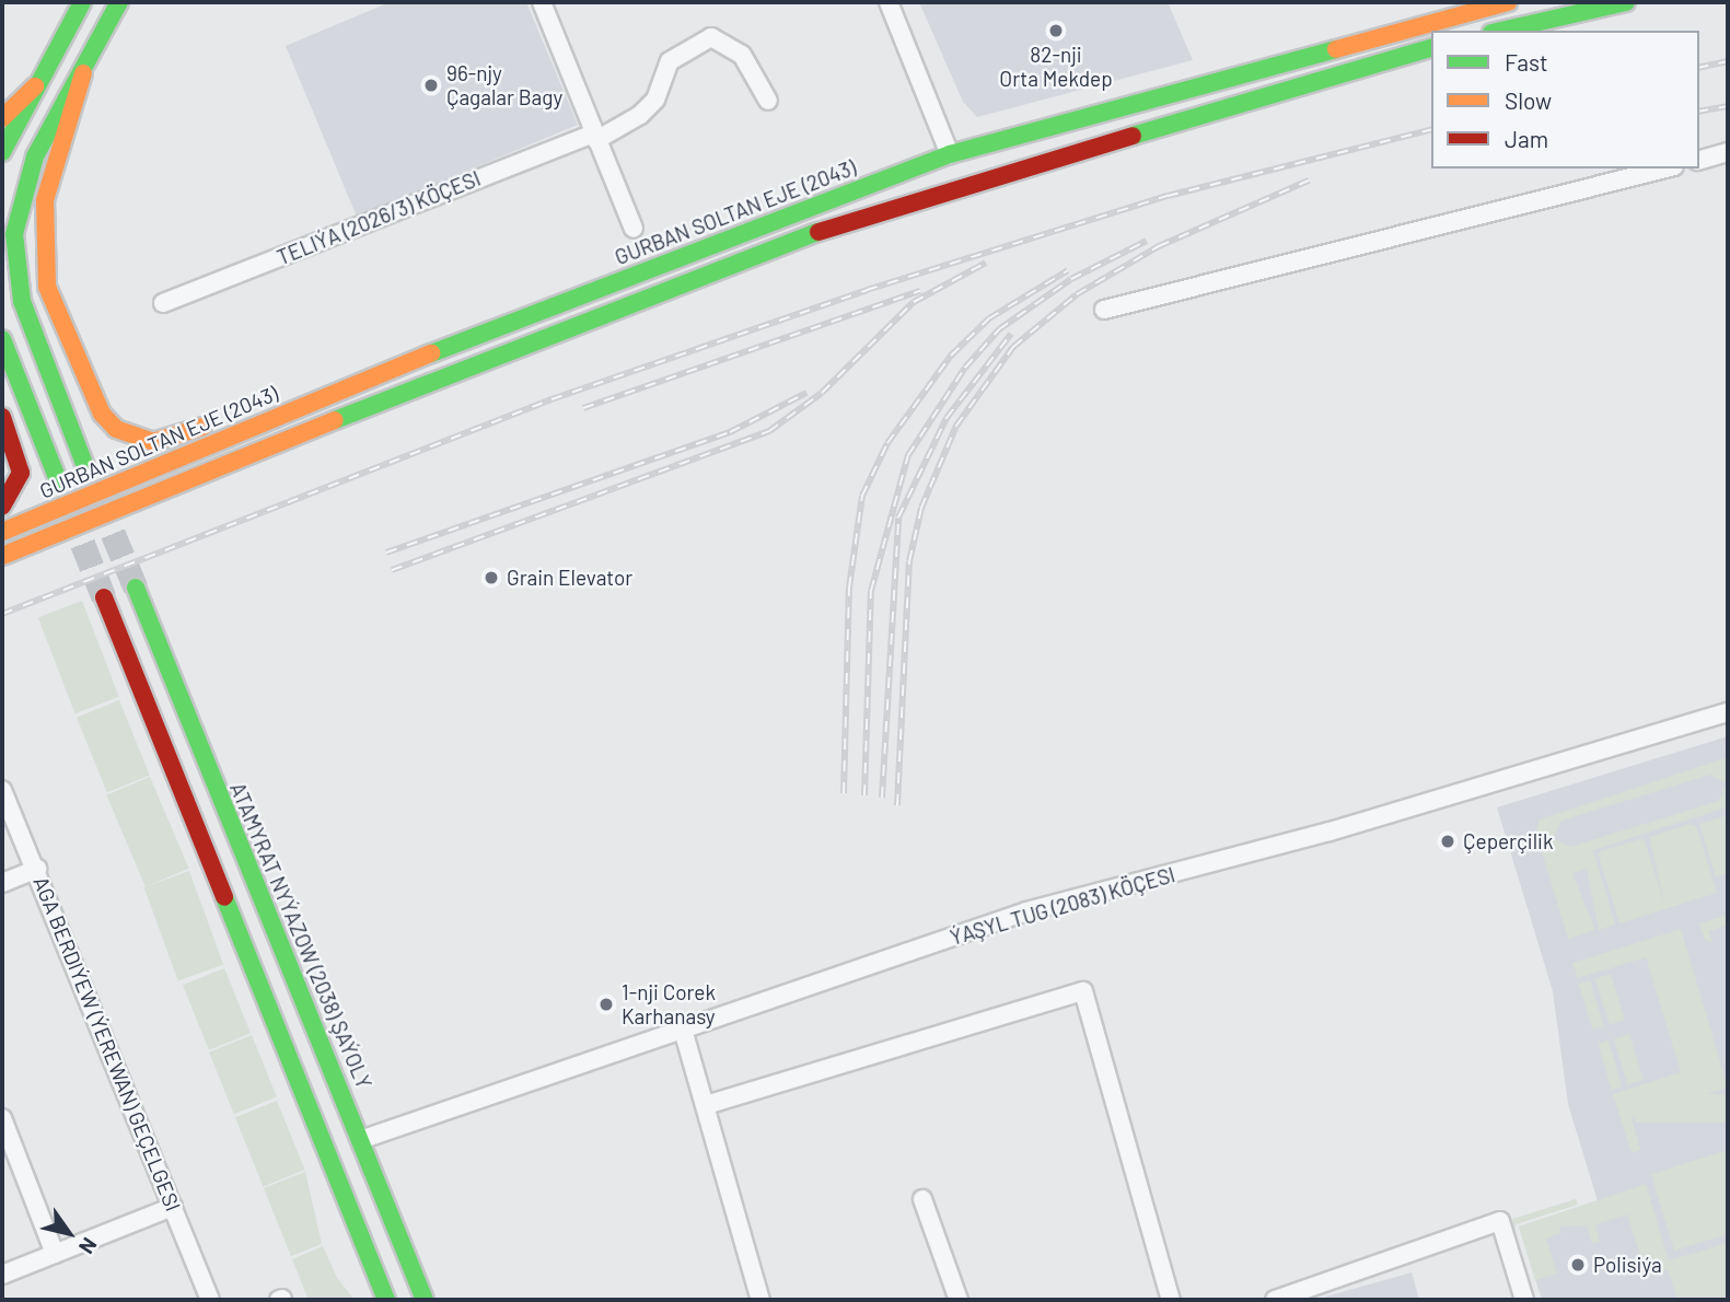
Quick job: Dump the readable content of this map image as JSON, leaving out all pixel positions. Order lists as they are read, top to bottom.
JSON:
{
  "streets": {
    "main road": ["GURBAN SOLTAN EJE (2043)", "ATAMYRAT NYÝAZOW (2038) ŞAÝOLY"],
    "street": ["TELIÝA (2026/3) KÖÇESI", "ÝAŞYL TUG (2083) KÖÇESI", "AGA BERDIÝEW (ÝEREWAN) GEÇELGESI"]
  },
  "crossings": [
    ["ÝAŞYL TUG (2083) KÖÇESI", "ATAMYRAT NYÝAZOW (2038) ŞAÝOLY"]
  ],
  "places": [
    "82-nji Orta Mekdep",
    "96-njy Çagalar Bagy",
    "Grain Elevator",
    "Çeperçilik",
    "1-nji Corek Karhanasy",
    "Polisiýa"
  ],
  "legend": ["Fast", "Slow", "Jam"],
  "north": "bottom right"
}
